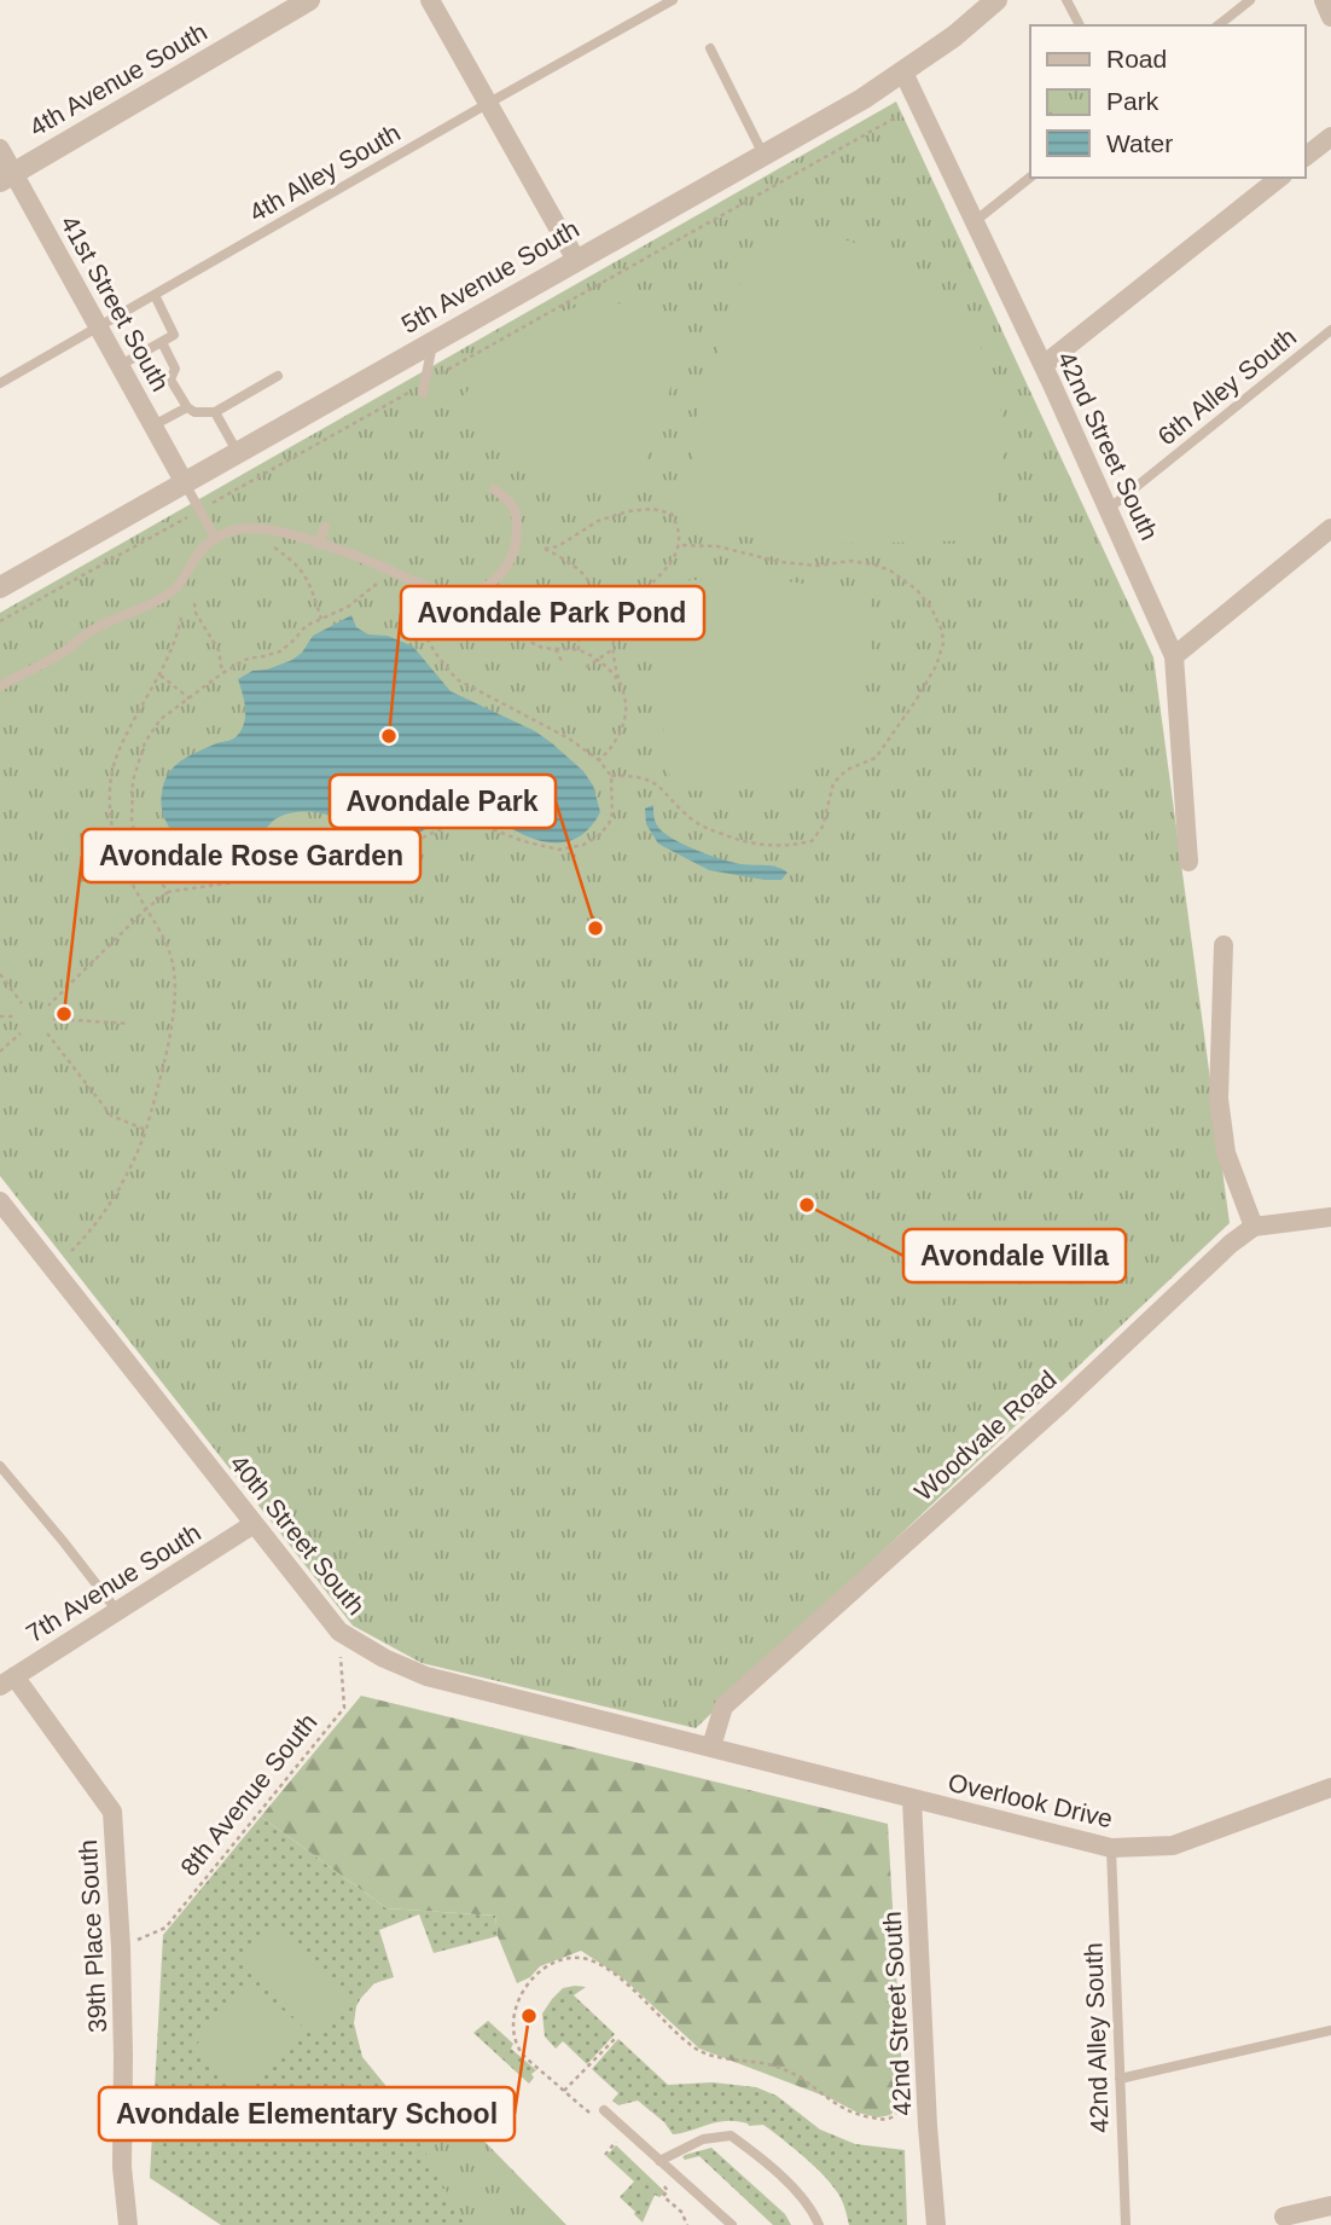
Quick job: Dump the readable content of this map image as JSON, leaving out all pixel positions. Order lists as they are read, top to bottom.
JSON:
{
  "streets": {
    "street": [
      "4th Avenue South",
      "5th Avenue South",
      "41st Street South",
      "42nd Street South",
      "Woodvale Road",
      "40th Street South",
      "7th Avenue South",
      "Overlook Drive",
      "39th Place South"
    ],
    "lane": ["4th Alley South", "6th Alley South", "42nd Alley South"],
    "path": ["8th Avenue South"]
  },
  "crossings": [
    ["4th Avenue South", "41st Street South"],
    ["4th Alley South", "41st Street South"],
    ["5th Avenue South", "41st Street South"],
    ["5th Avenue South", "42nd Street South"],
    ["6th Alley South", "42nd Street South"],
    ["42nd Street South", "40th Street South"],
    ["42nd Street South", "Overlook Drive"],
    ["Woodvale Road", "40th Street South"],
    ["40th Street South", "7th Avenue South"],
    ["40th Street South", "8th Avenue South"],
    ["40th Street South", "Overlook Drive"],
    ["7th Avenue South", "39th Place South"],
    ["8th Avenue South", "39th Place South"],
    ["Overlook Drive", "42nd Alley South"]
  ],
  "places": [
    "Avondale Park Pond",
    "Avondale Park",
    "Avondale Rose Garden",
    "Avondale Villa",
    "Avondale Elementary School"
  ],
  "legend": ["Road", "Park", "Water"]
}
